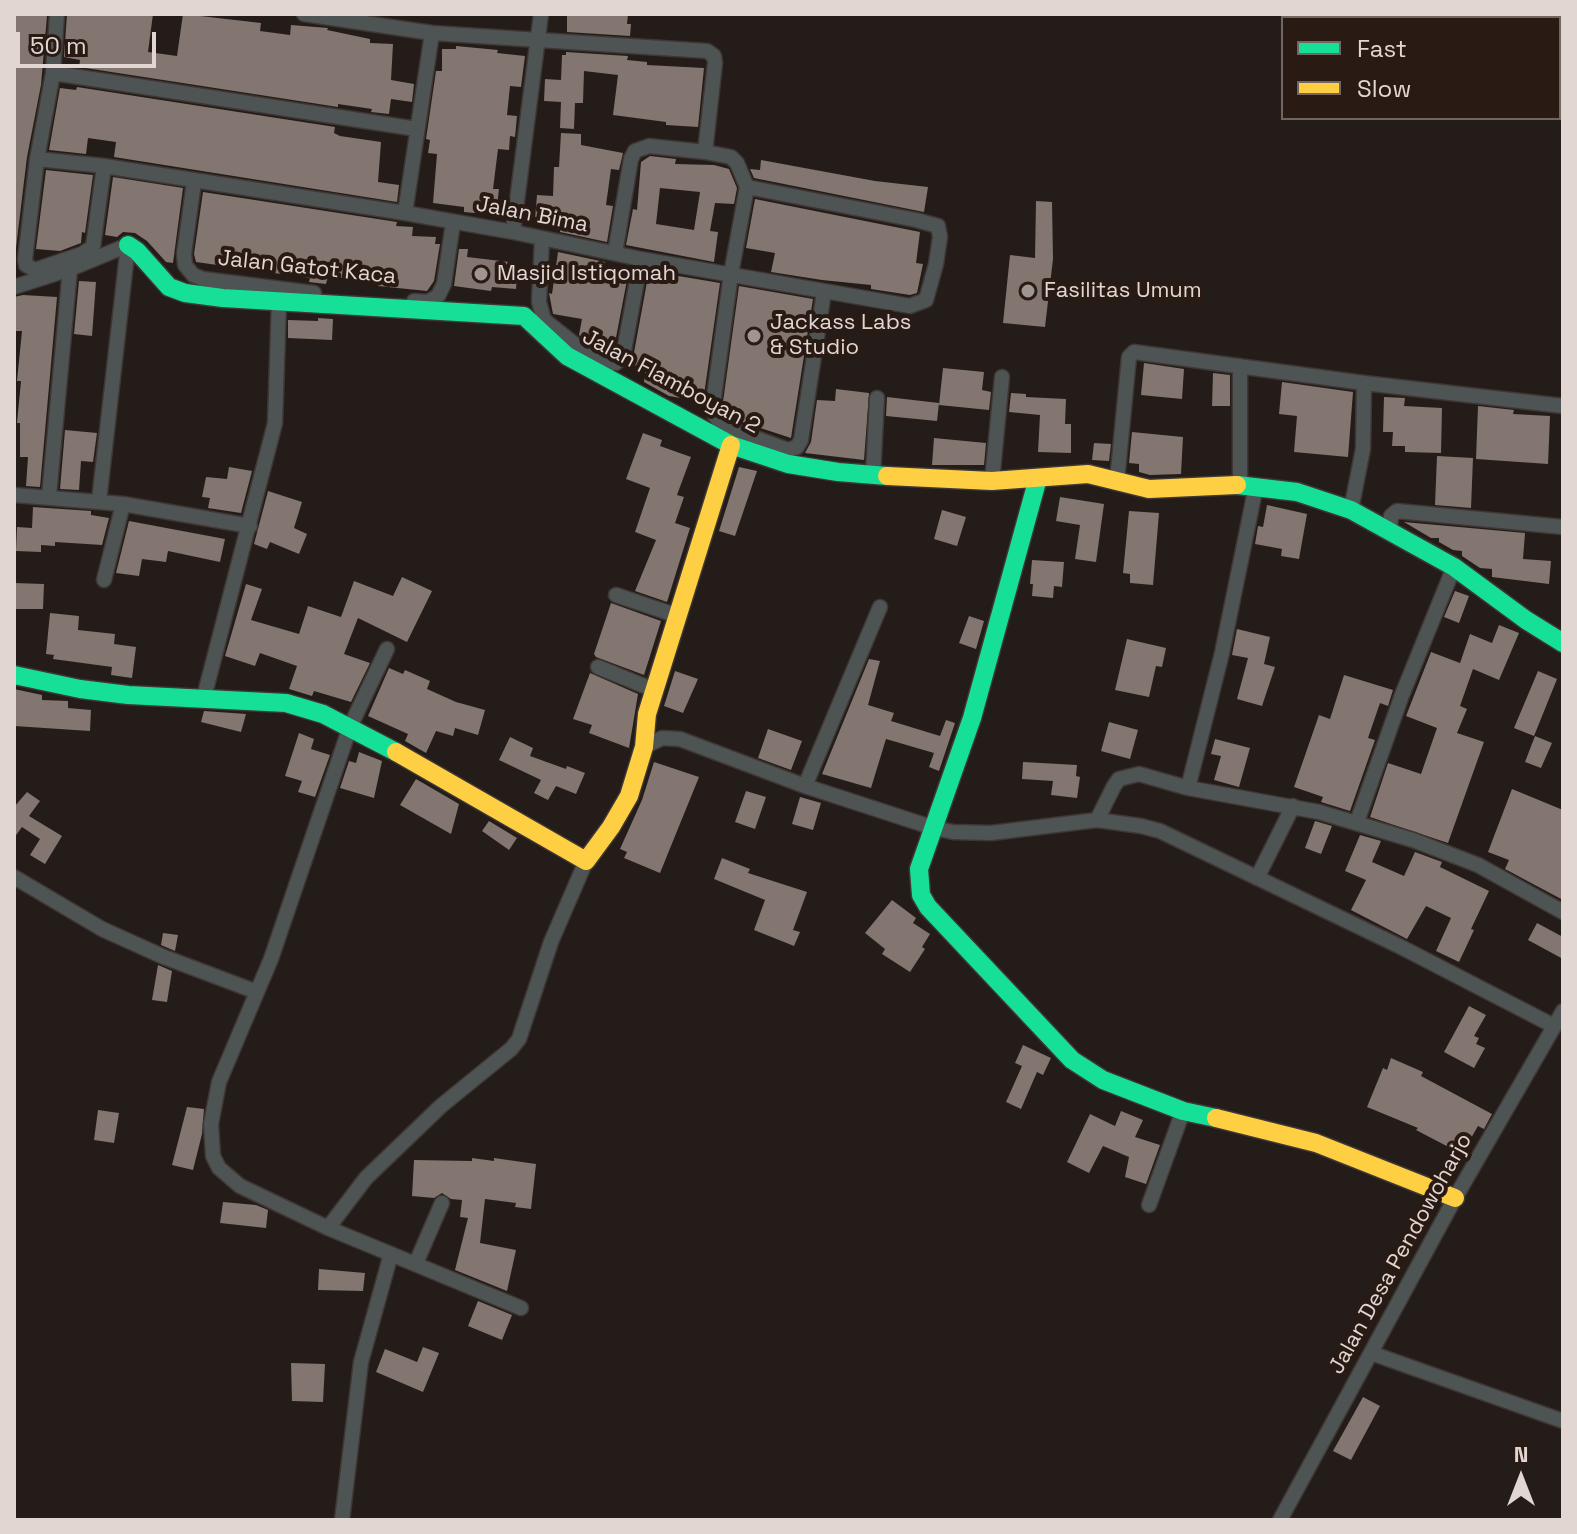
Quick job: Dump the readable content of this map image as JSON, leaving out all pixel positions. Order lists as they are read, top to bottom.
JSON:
{
  "streets": {
    "street": [
      "Jalan Bima",
      "Jalan Gatot Kaca",
      "Jalan Flamboyan 2",
      "Jalan Desa Pendowoharjo"
    ]
  },
  "crossings": [
    ["Jalan Bima", "Jalan Gatot Kaca"]
  ],
  "places": ["Masjid Istiqomah", "Fasilitas Umum", "Jackass Labs & Studio"],
  "legend": ["Fast", "Slow"],
  "scale_bar": "50 m",
  "north": "top"
}
